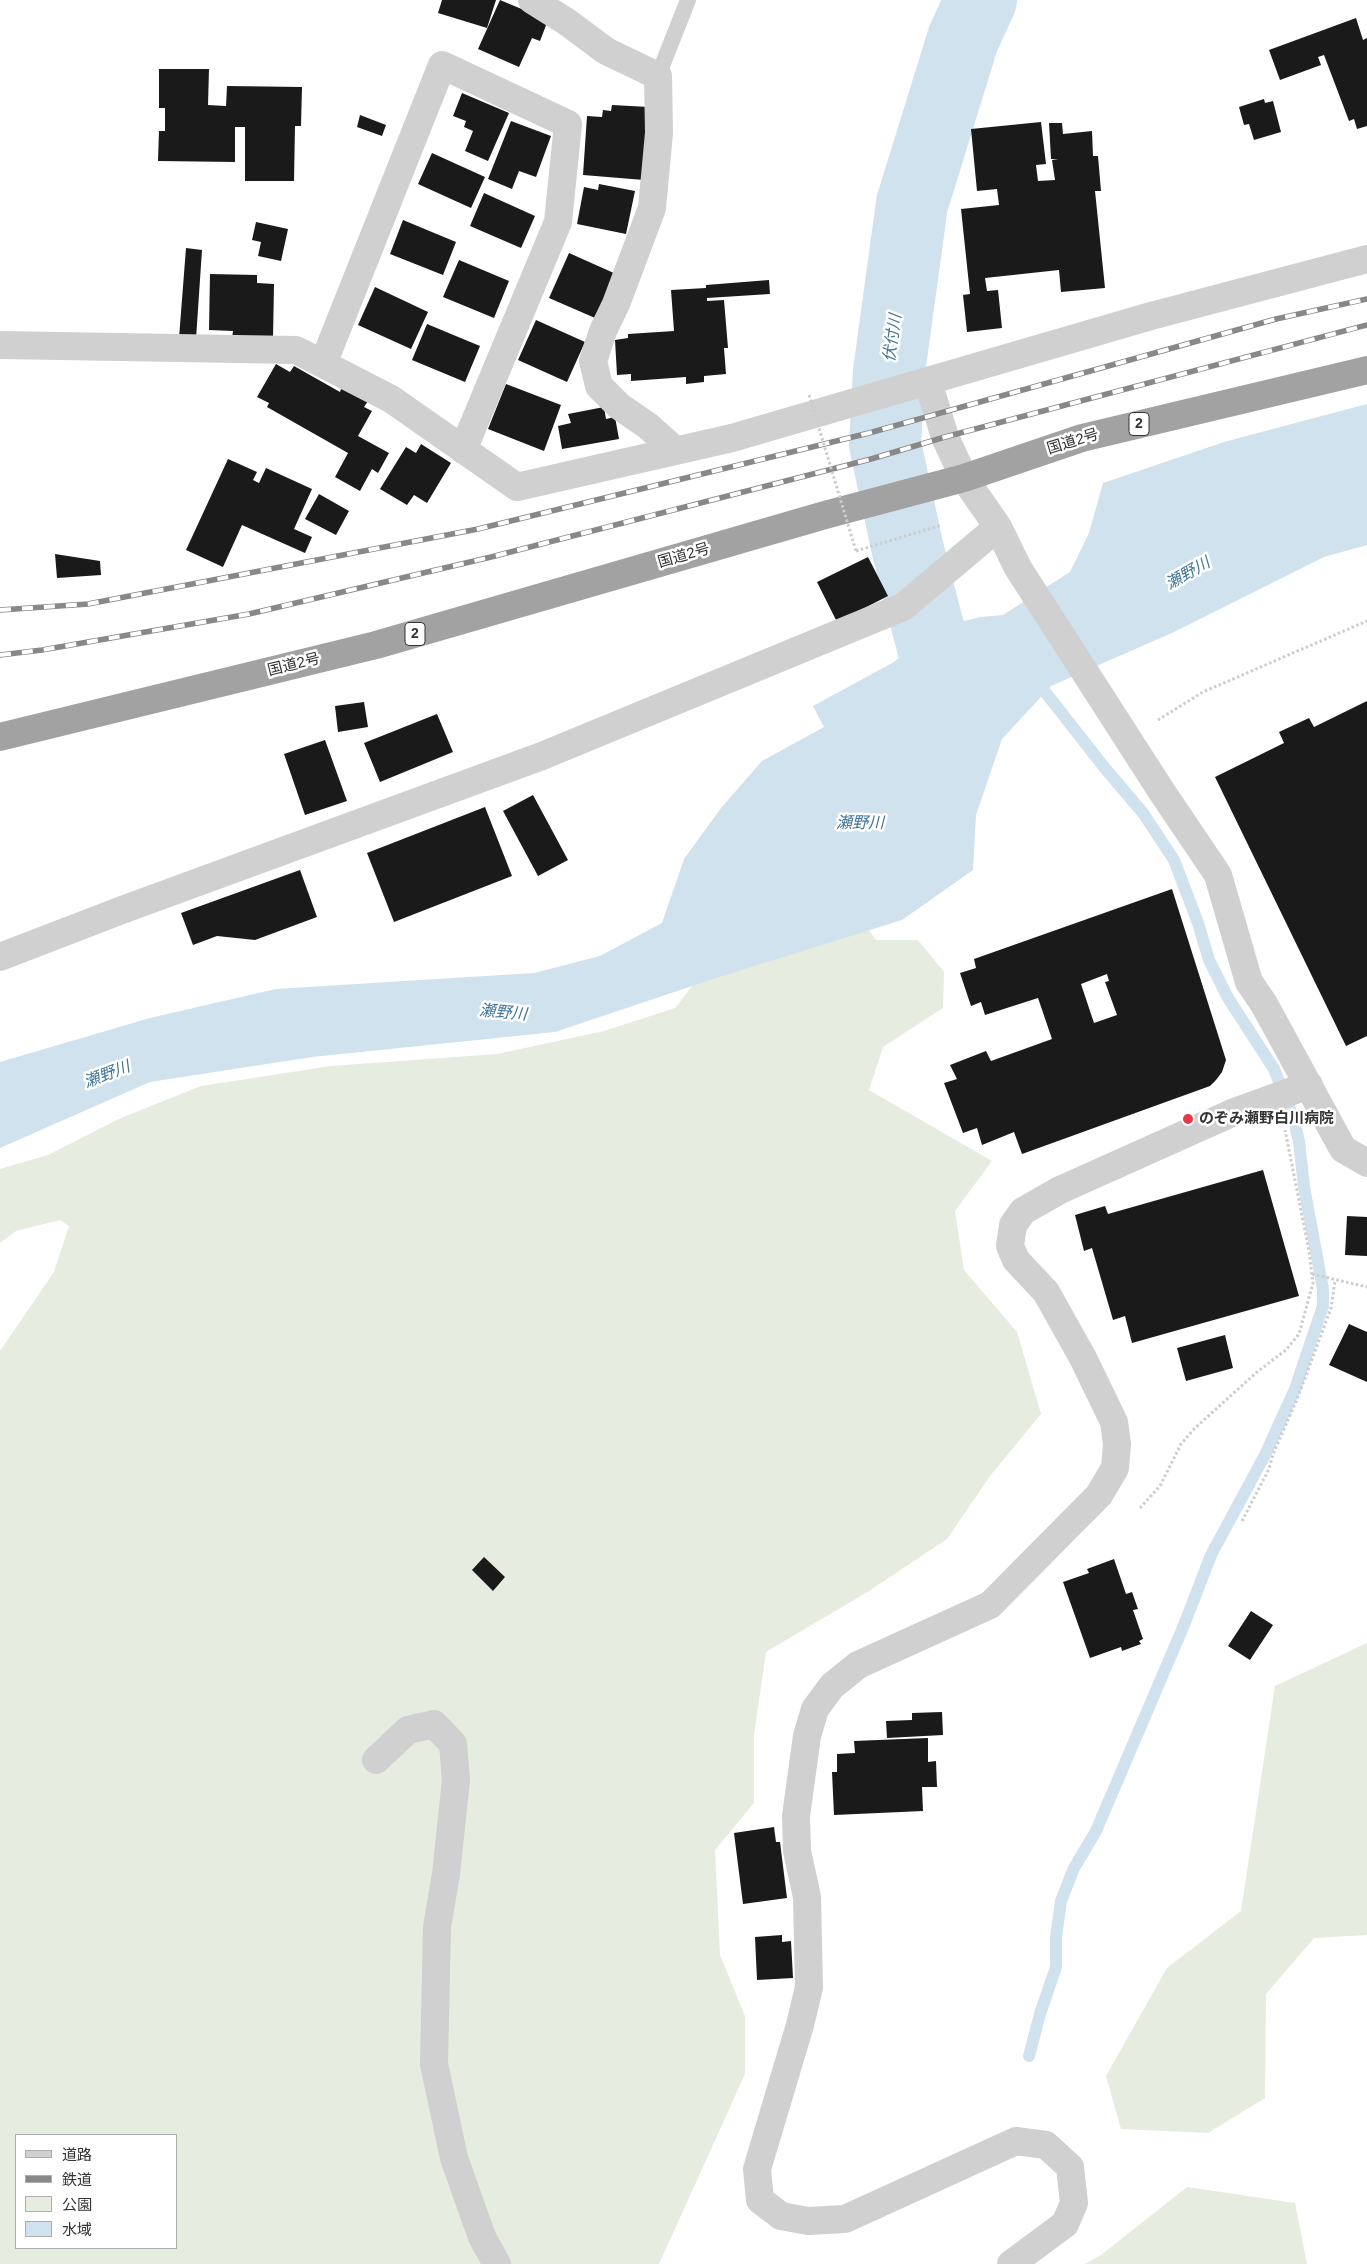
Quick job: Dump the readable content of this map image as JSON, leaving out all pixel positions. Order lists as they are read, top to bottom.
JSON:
{
  "streets": {
    "highway": ["2", "国道2号"]
  },
  "water": ["伏付川", "瀬野川"],
  "places": ["のぞみ瀬野白川病院"],
  "legend": [
    "道路",
    "鉄道",
    "公園",
    "水域"
  ]
}
